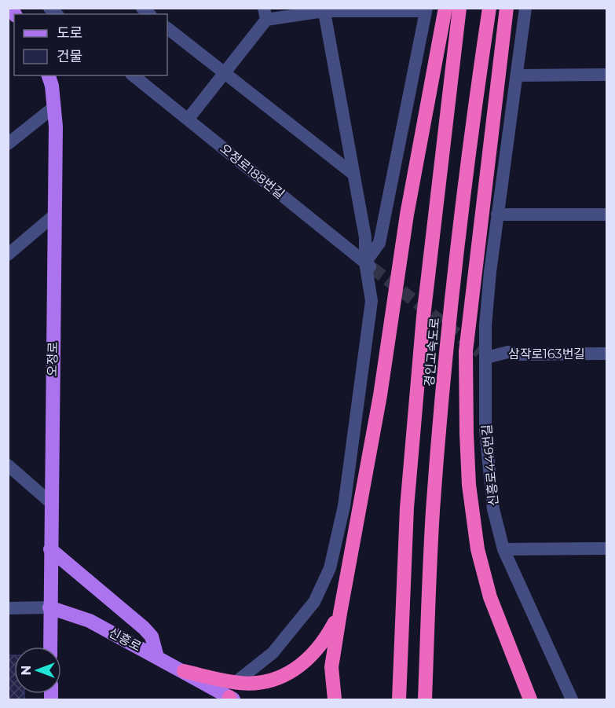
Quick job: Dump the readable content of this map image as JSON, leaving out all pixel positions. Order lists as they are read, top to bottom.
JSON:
{
  "streets": {
    "highway": ["경인고속도로"],
    "main road": ["오정로", "신흥로"],
    "street": ["오정로188번길", "삼작로163번길", "신흥로446번길"]
  },
  "crossings": [
    ["삼작로163번길", "신흥로446번길"],
    ["오정로", "신흥로"]
  ],
  "legend": ["도로", "건물"],
  "north": "left"
}
